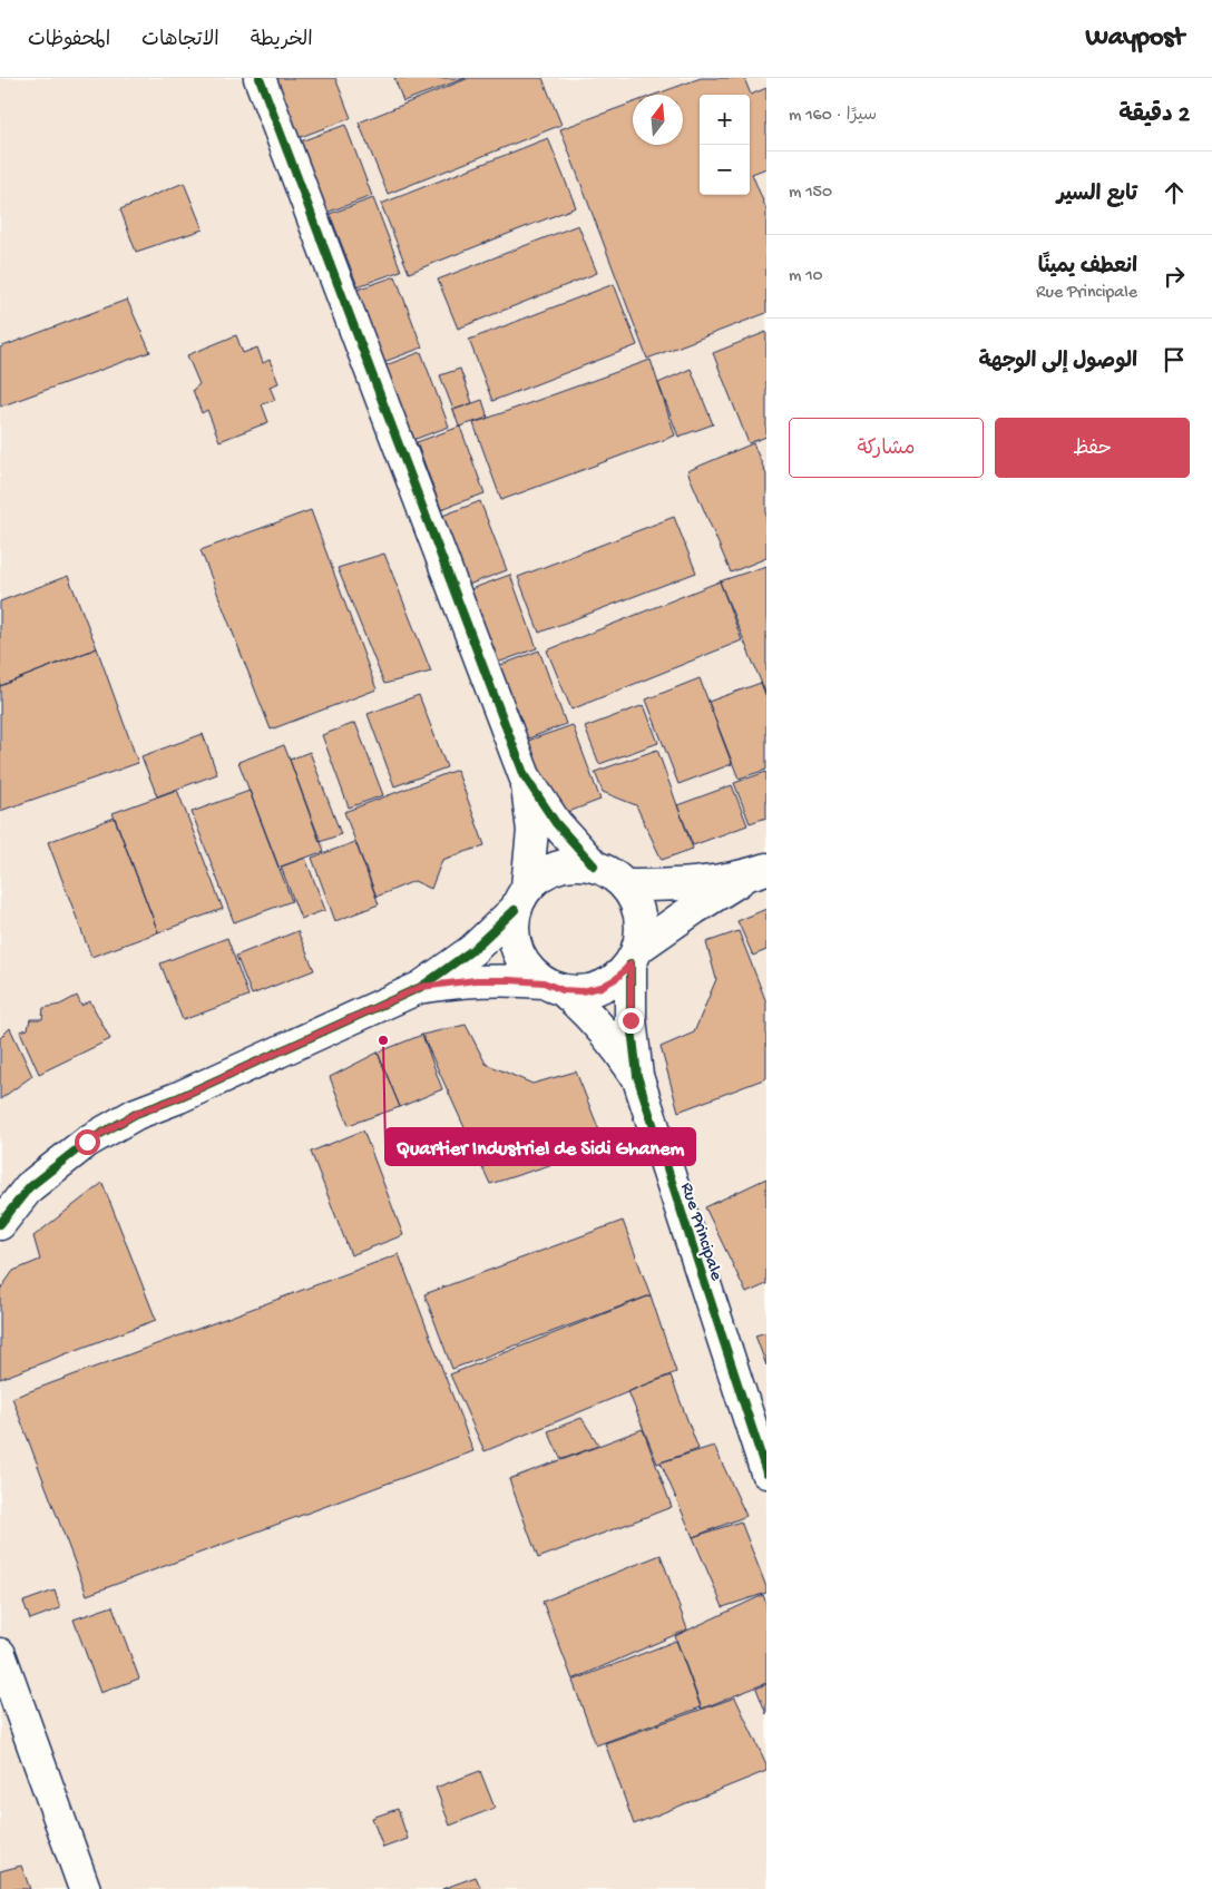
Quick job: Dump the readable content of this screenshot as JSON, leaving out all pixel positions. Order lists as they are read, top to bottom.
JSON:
{
  "streets": {
    "street": ["Rue Principale"]
  },
  "places": ["Quartier Industriel de Sidi Ghanem"],
  "north": "top",
  "page": {
    "header": "Waypost",
    "nav": ["الخريطة", "الاتجاهات", "المحفوظات"],
    "heading": ["2 دقيقة", "سيرًا · 160 m"],
    "map_buttons": ["+", "−"],
    "list": [
      ["تابع السير", "150 m"],
      ["انعطف يمينًا", "Rue Principale", "10 m"],
      "الوصول إلى الوجهة"
    ],
    "buttons": ["حفظ", "مشاركة"]
  }
}
